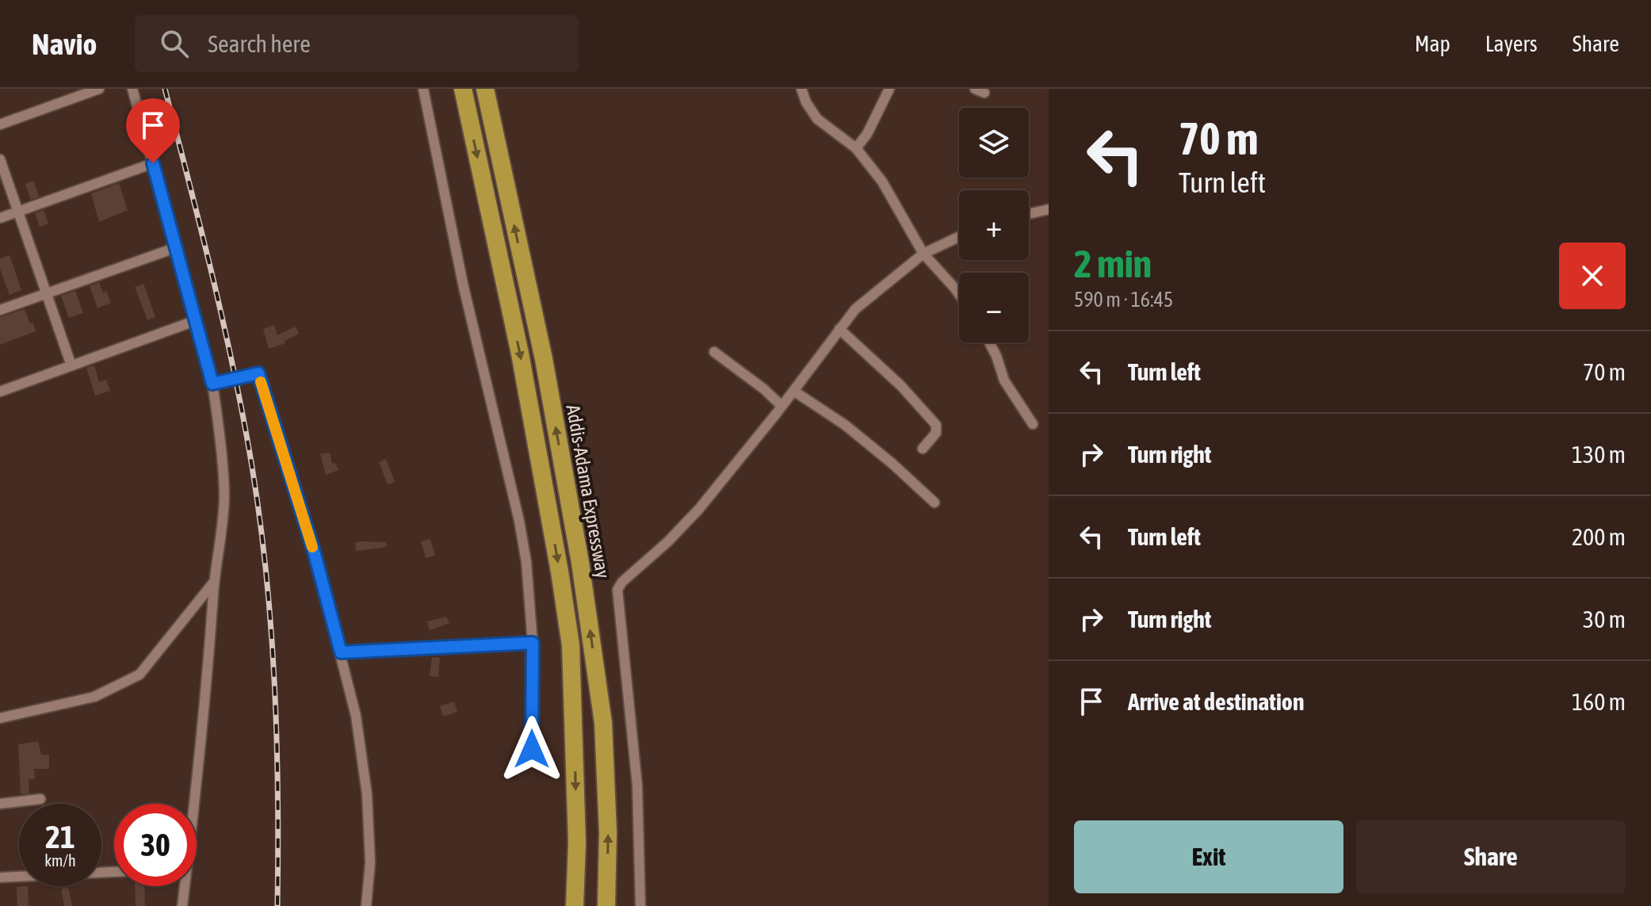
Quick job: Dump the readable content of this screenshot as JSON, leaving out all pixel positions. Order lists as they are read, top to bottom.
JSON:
{
  "streets": {
    "highway": ["Addis-Adama Expressway"]
  },
  "page": {
    "header": "Navio",
    "search": "Search here",
    "nav": ["Map", "Layers", "Share"],
    "turn": ["70 m", "Turn left"],
    "map_buttons": ["+", "−"],
    "heading": ["2 min", "590 m · 16:45"],
    "list": [
      {
        "name": "Turn left",
        "value": "70 m"
      },
      {
        "name": "Turn right",
        "value": "130 m"
      },
      {
        "name": "Turn left",
        "value": "200 m"
      },
      {
        "name": "Turn right",
        "value": "30 m"
      },
      {
        "name": "Arrive at destination",
        "value": "160 m"
      }
    ],
    "speed": "21 km/h",
    "limit": "30",
    "buttons": ["Exit", "Share"]
  }
}
